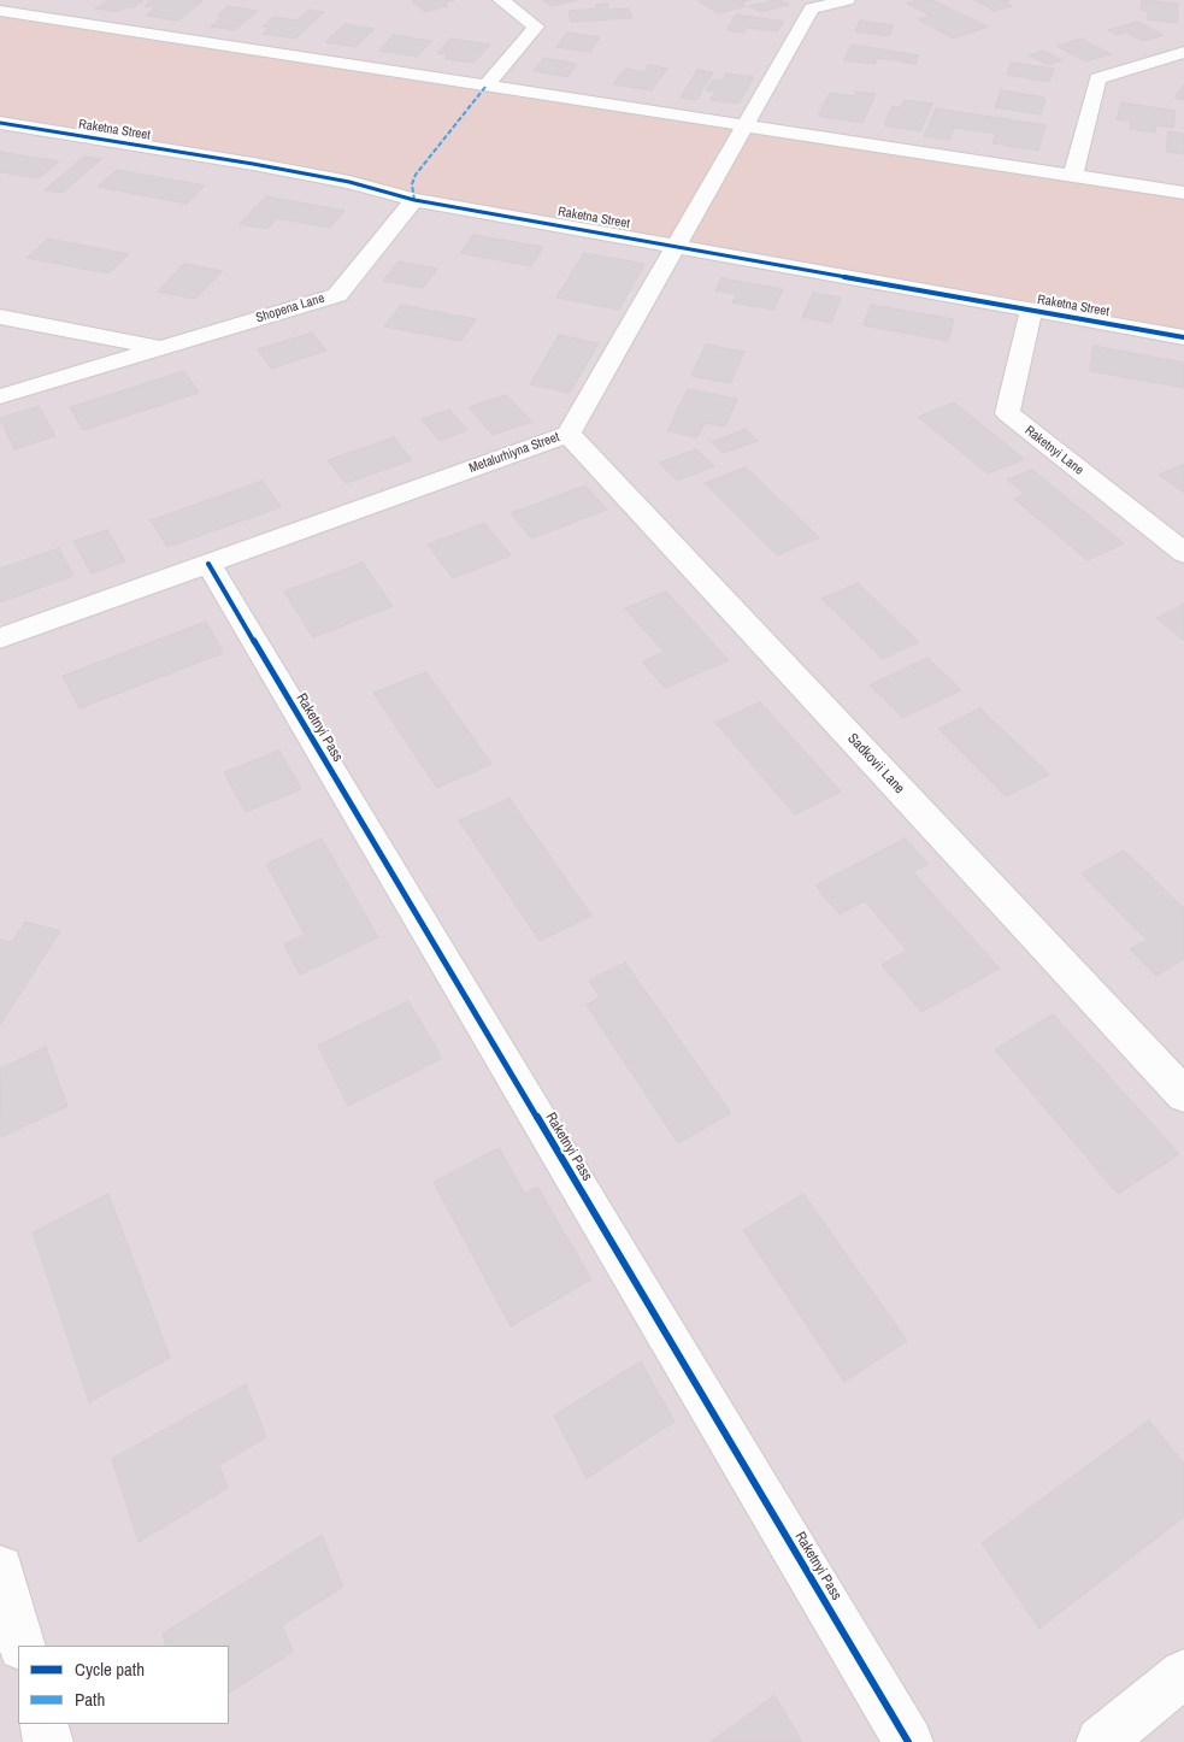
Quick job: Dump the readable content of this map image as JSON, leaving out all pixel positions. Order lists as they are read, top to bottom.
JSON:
{
  "streets": {
    "street": [
      "Raketna Street",
      "Shopena Lane",
      "Raketnyi Lane",
      "Metalurhiyna Street",
      "Raketnyi Pass",
      "Sadkovii Lane"
    ]
  },
  "crossings": [
    ["Raketna Street", "Shopena Lane"],
    ["Raketna Street", "Raketnyi Lane"],
    ["Raketna Street", "Metalurhiyna Street"],
    ["Metalurhiyna Street", "Raketnyi Pass"],
    ["Metalurhiyna Street", "Sadkovii Lane"]
  ],
  "legend": ["Cycle path", "Path"]
}
